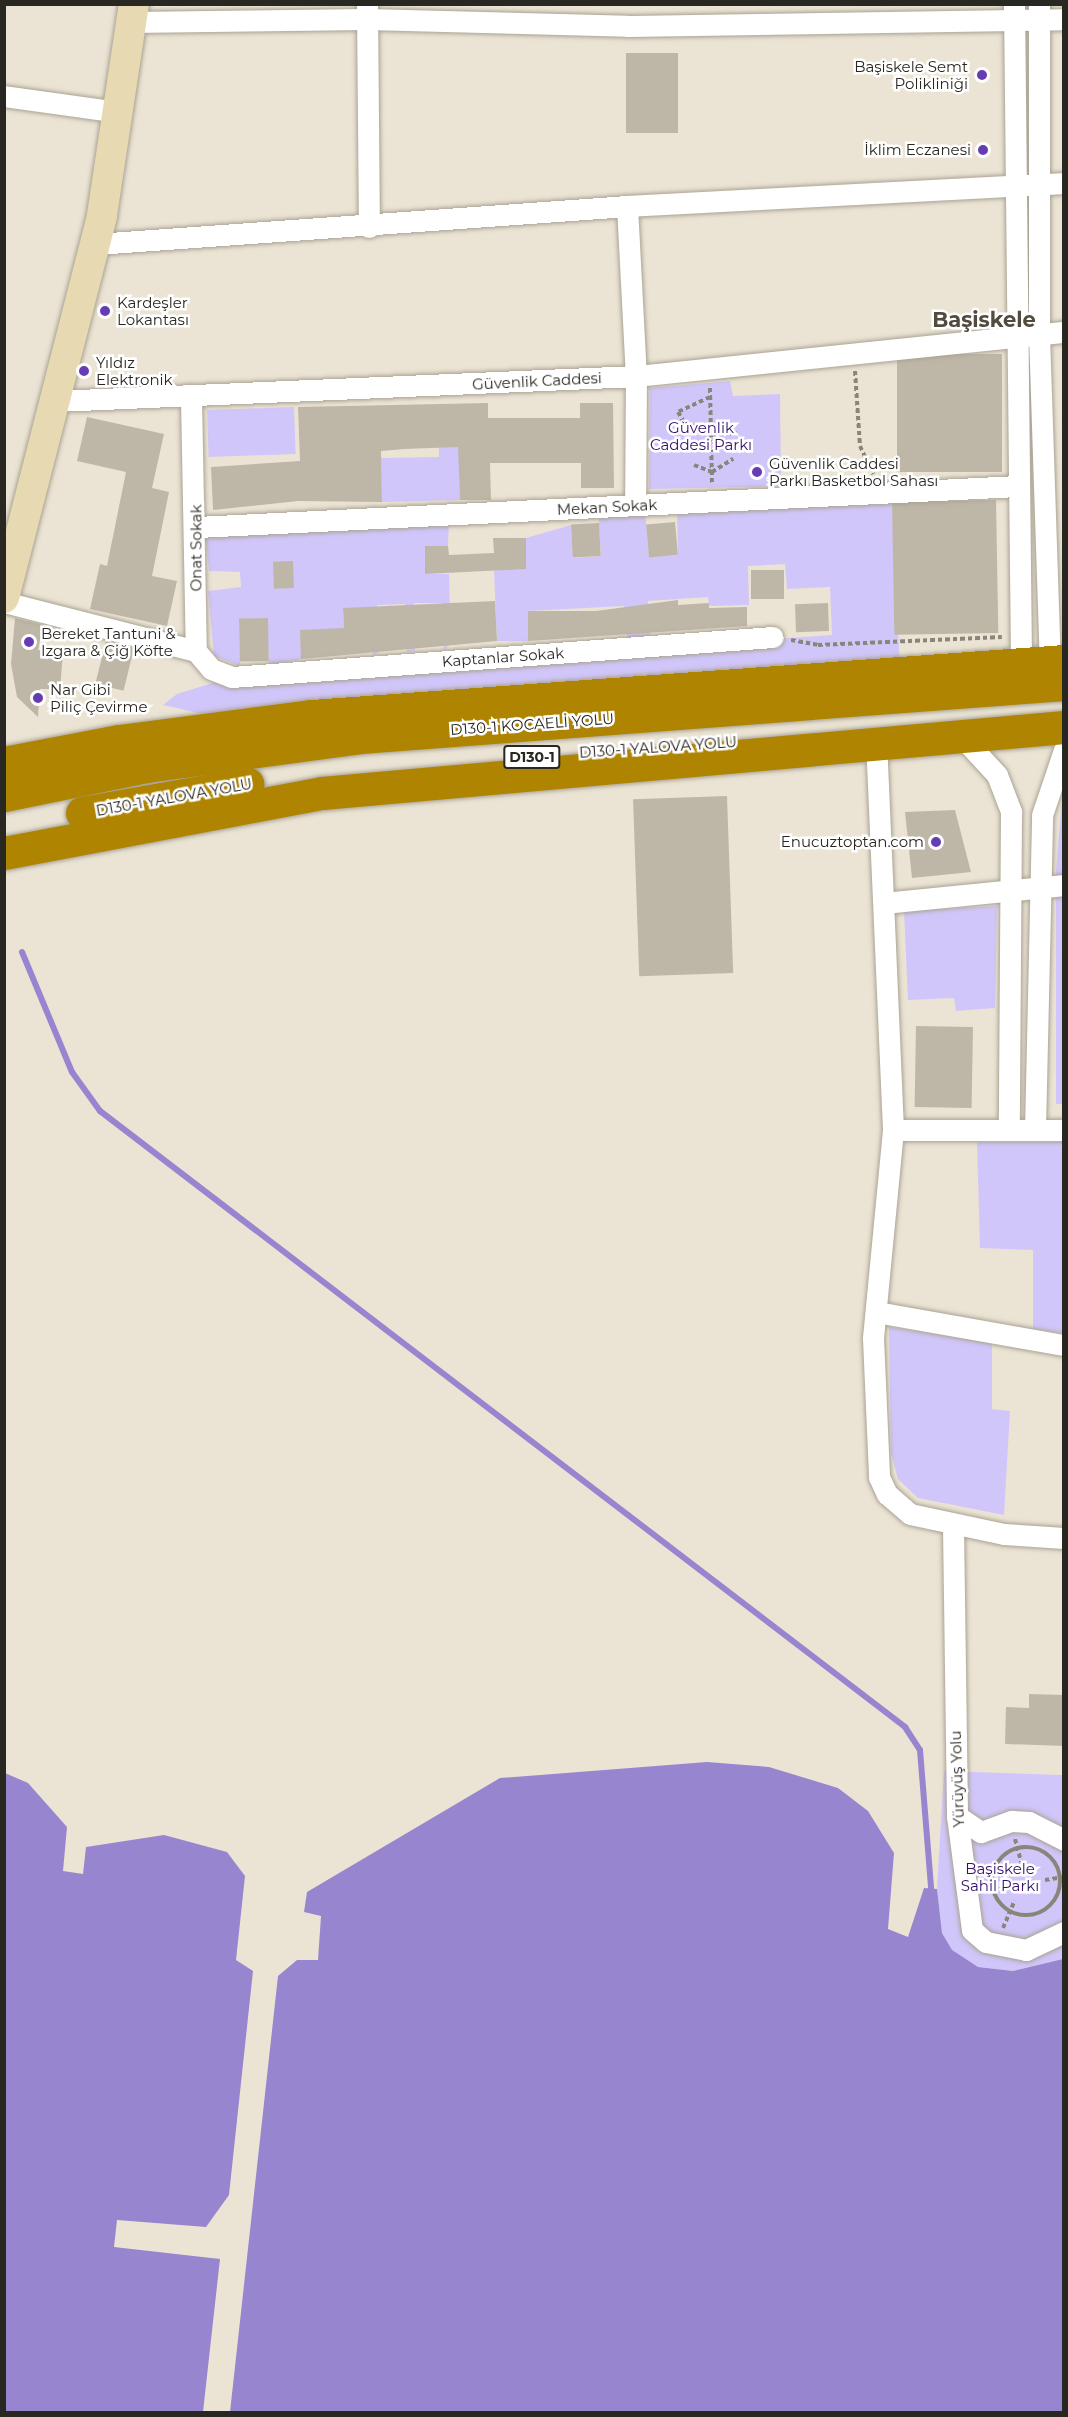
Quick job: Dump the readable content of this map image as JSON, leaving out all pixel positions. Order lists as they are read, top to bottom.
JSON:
{
  "streets": {
    "highway": ["D130-1 KOCAELİ YOLU", "D130-1 YALOVA YOLU", "D130-1"],
    "street": [
      "Güvenlik Caddesi",
      "Mekan Sokak",
      "Onat Sokak",
      "Kaptanlar Sokak",
      "Yürüyüş Yolu"
    ]
  },
  "crossings": [
    ["Güvenlik Caddesi", "Onat Sokak"],
    ["Mekan Sokak", "Onat Sokak"],
    ["Onat Sokak", "Kaptanlar Sokak"]
  ],
  "districts": ["Başiskele"],
  "parks": ["Güvenlik Caddesi Parkı", "Başiskele Sahil Parkı"],
  "places": [
    "Başiskele Semt Polikliniği",
    "İklim Eczanesi",
    "Kardeşler Lokantası",
    "Yıldız Elektronik",
    "Güvenlik Caddesi Parkı Basketbol Sahası",
    "Bereket Tantuni & Izgara & Çiğ Köfte",
    "Nar Gibi Piliç Çevirme",
    "Enucuztoptan.com"
  ]
}
